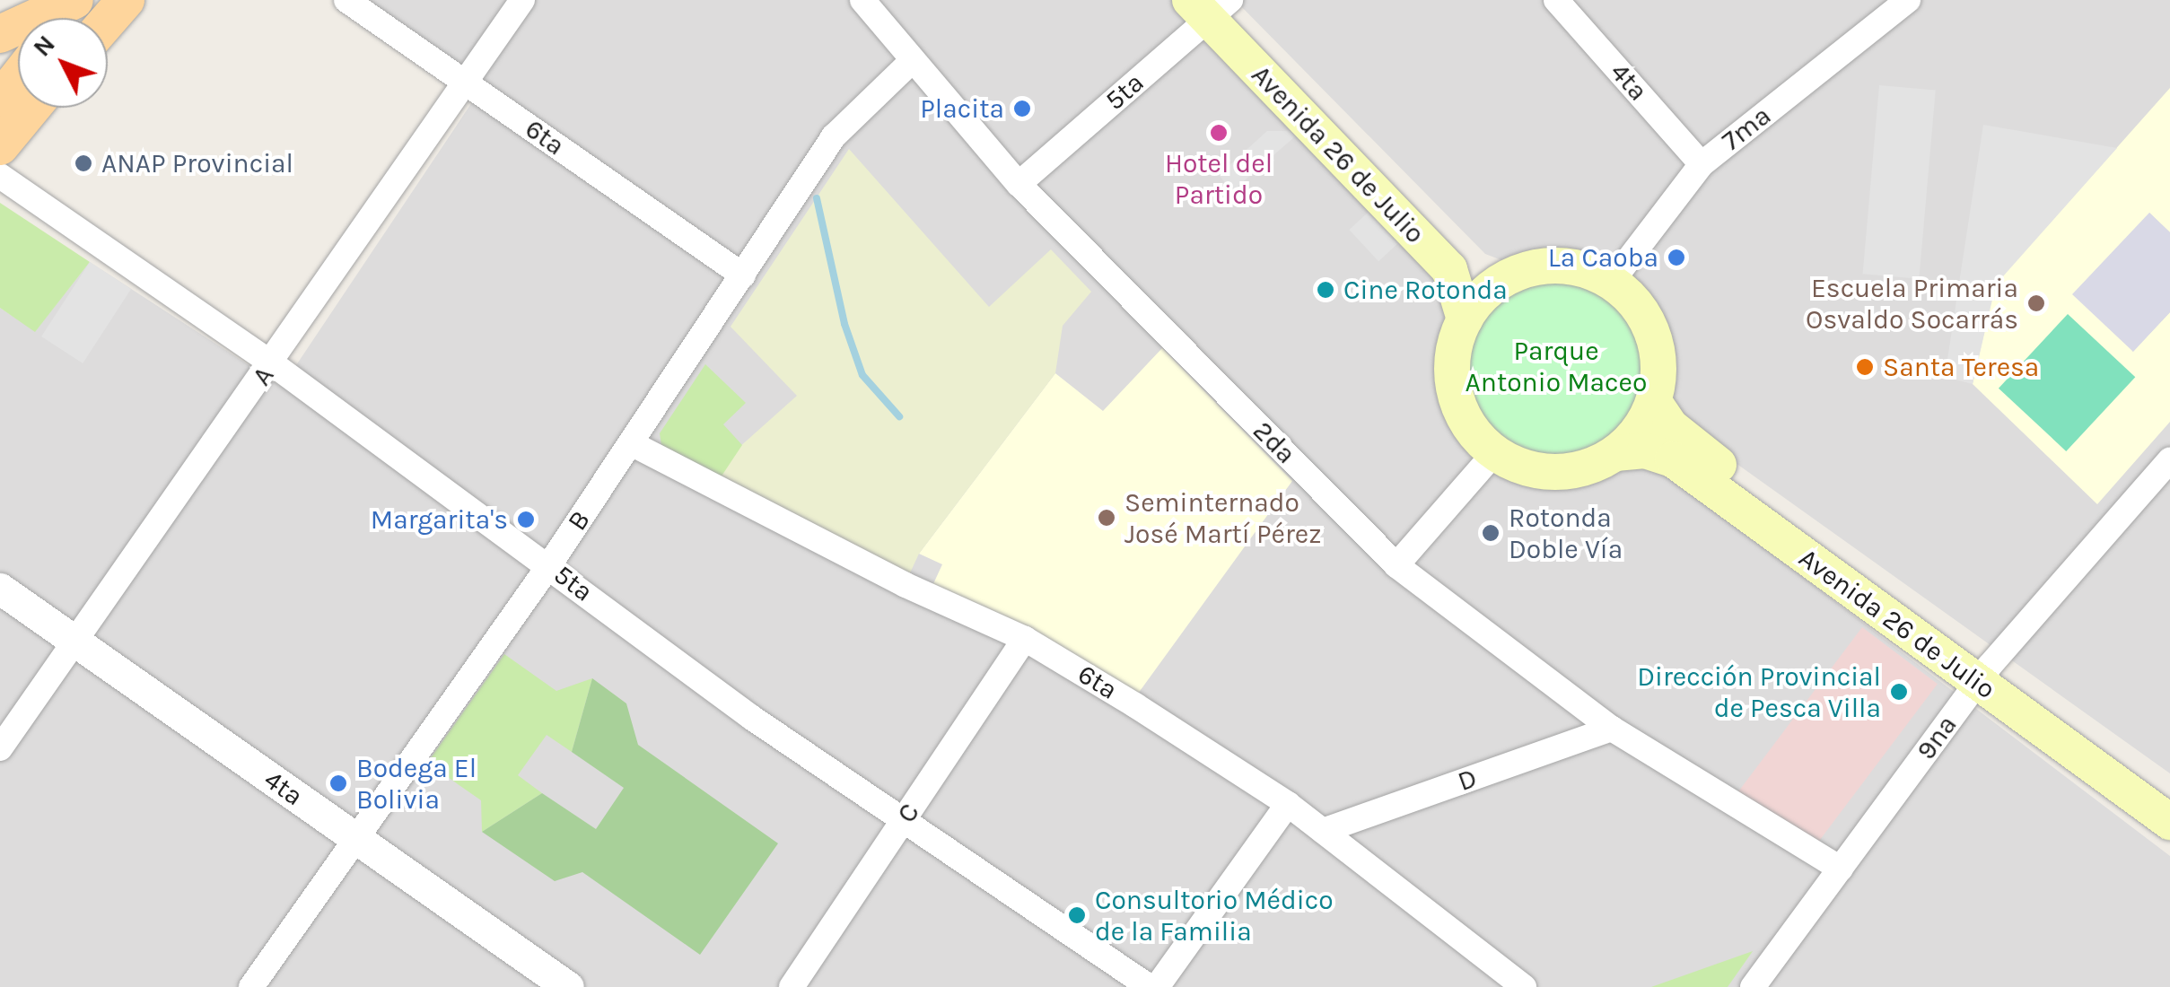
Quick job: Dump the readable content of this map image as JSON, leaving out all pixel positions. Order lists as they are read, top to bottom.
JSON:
{
  "streets": {
    "main road": ["Avenida 26 de Julio"],
    "street": [
      "4ta",
      "5ta",
      "7ma",
      "6ta",
      "A",
      "2da",
      "B",
      "9na",
      "D",
      "C"
    ]
  },
  "crossings": [
    ["4ta", "7ma"],
    ["4ta", "A"],
    ["4ta", "B"],
    ["5ta", "Avenida 26 de Julio"],
    ["5ta", "A"],
    ["5ta", "2da"],
    ["5ta", "B"],
    ["5ta", "C"],
    ["7ma", "Avenida 26 de Julio"],
    ["6ta", "A"],
    ["6ta", "B"],
    ["6ta", "D"],
    ["6ta", "C"],
    ["Avenida 26 de Julio", "9na"],
    ["2da", "B"],
    ["2da", "9na"],
    ["2da", "D"]
  ],
  "parks": ["Parque Antonio Maceo"],
  "places": [
    "Placita",
    "Hotel del Partido",
    "ANAP Provincial",
    "La Caoba",
    "Cine Rotonda",
    "Escuela Primaria Osvaldo Socarrás",
    "Santa Teresa",
    "Seminternado José Martí Pérez",
    "Margarita's",
    "Rotonda Doble Vía",
    "Dirección Provincial de Pesca Villa",
    "Bodega El Bolivia",
    "Consultorio Médico de la Familia"
  ],
  "north": "top left"
}
